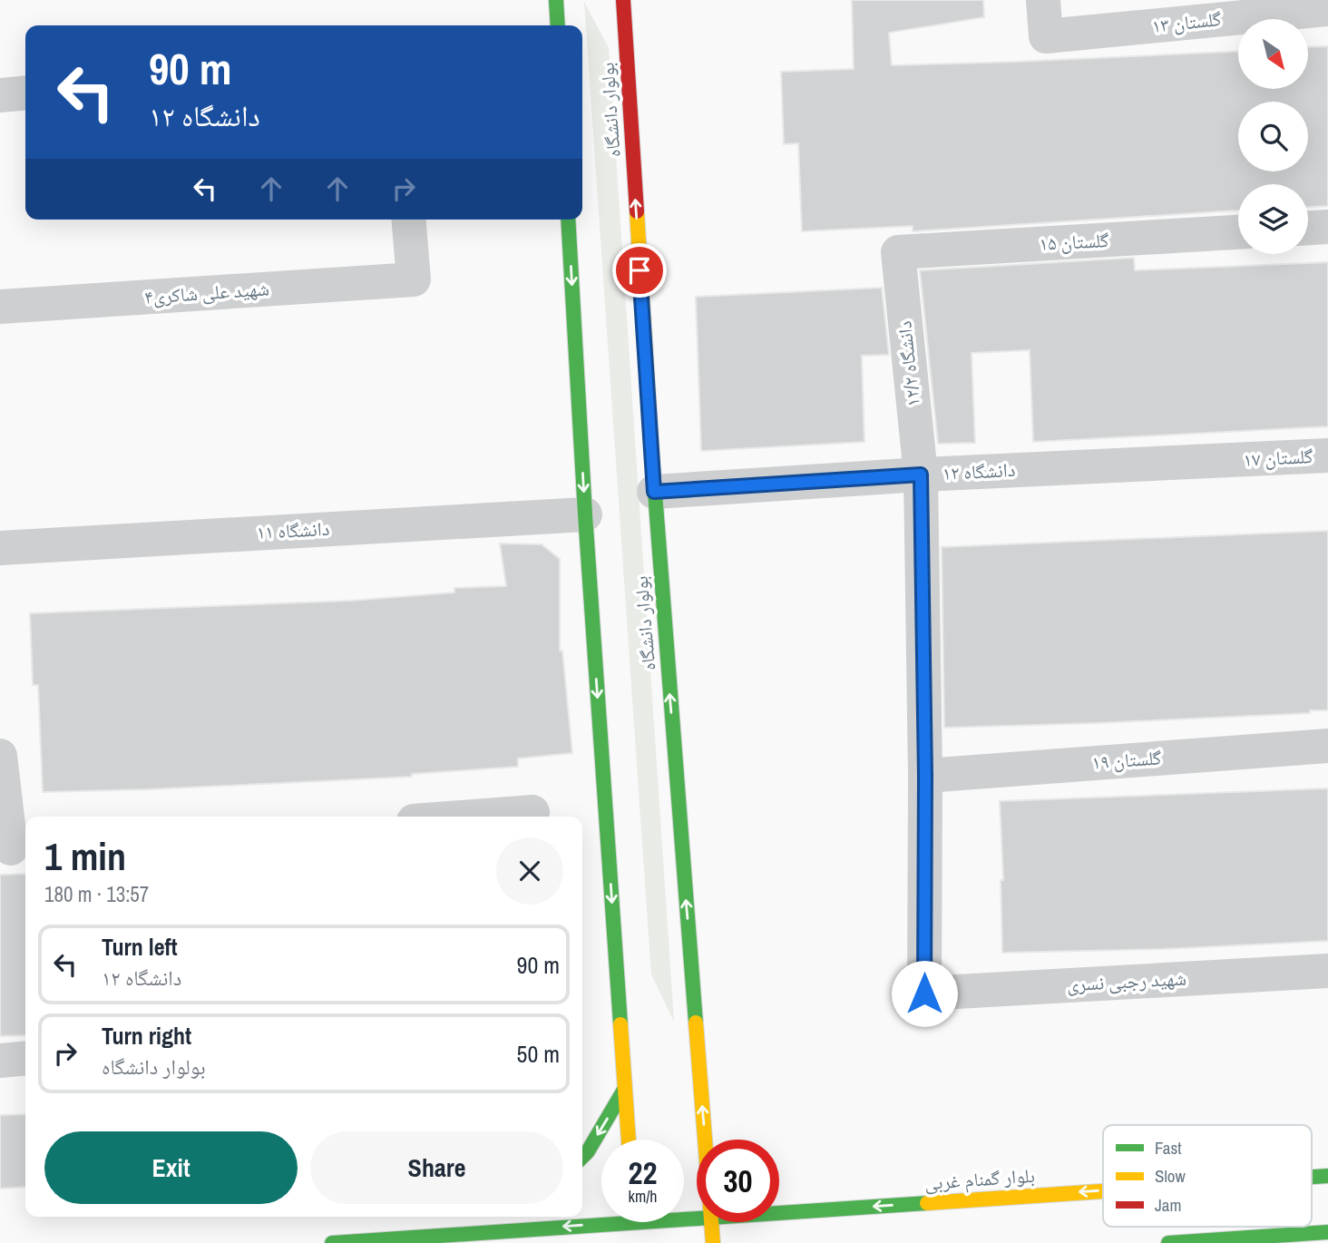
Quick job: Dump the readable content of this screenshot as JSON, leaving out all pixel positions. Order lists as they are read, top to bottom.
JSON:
{
  "streets": {
    "main road": ["بولوار دانشگاه", "بلوار گمنام غربی"],
    "street": [
      "گلستان ۱۳",
      "گلستان ۱۵",
      "شهید علی شاکری۴",
      "دانشگاه ۱۲/۲",
      "گلستان ۱۷",
      "دانشگاه ۱۲",
      "دانشگاه ۱۱",
      "گلستان ۱۹",
      "شهید رجبی نسری"
    ]
  },
  "crossings": [
    ["بولوار دانشگاه", "دانشگاه ۱۲"],
    ["گلستان ۱۵", "دانشگاه ۱۲/۲"],
    ["دانشگاه ۱۲/۲", "دانشگاه ۱۲"],
    ["دانشگاه ۱۲/۲", "گلستان ۱۹"],
    ["دانشگاه ۱۲/۲", "شهید رجبی نسری"],
    ["گلستان ۱۷", "دانشگاه ۱۲"]
  ],
  "one_way": ["بلوار گمنام غربی"],
  "legend": ["Fast", "Slow", "Jam"],
  "north": "bottom right",
  "page": {
    "turn": ["90 m", "دانشگاه ۱۲"],
    "heading": ["1 min", "180 m · 13:57"],
    "list": [
      {
        "name": "Turn left",
        "note": "دانشگاه ۱۲",
        "value": "90 m"
      },
      {
        "name": "Turn right",
        "note": "بولوار دانشگاه",
        "value": "50 m"
      }
    ],
    "buttons": ["Exit", "Share"],
    "speed": "22 km/h",
    "limit": "30"
  }
}
